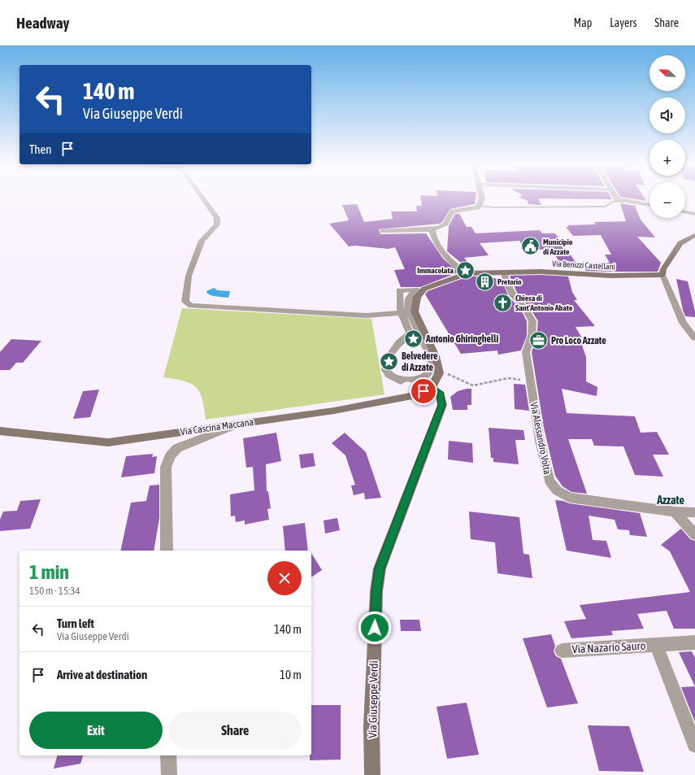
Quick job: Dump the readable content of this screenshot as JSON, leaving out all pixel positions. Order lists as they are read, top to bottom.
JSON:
{
  "streets": {
    "street": [
      "Via Benizzi Castellani",
      "Via Cascina Maccana",
      "Via Alessandro Volta",
      "Via Nazario Sauro",
      "Via Giuseppe Verdi"
    ]
  },
  "crossings": [
    ["Via Benizzi Castellani", "Via Alessandro Volta"],
    ["Via Cascina Maccana", "Via Giuseppe Verdi"]
  ],
  "districts": ["Azzate"],
  "places": {
    "public building": ["Municipio di Azzate"],
    "place": ["Immacolata", "Antonio Ghiringhelli", "Belvedere di Azzate"],
    "building": ["Pretorio"],
    "church": ["Chiesa di Sant'Antonio Abate"],
    "office": ["Pro Loco Azzate"]
  },
  "north": "top left",
  "page": {
    "header": "Headway",
    "nav": ["Map", "Layers", "Share"],
    "map_buttons": ["+", "−"],
    "turn": ["140 m", "Via Giuseppe Verdi"],
    "then": "Then",
    "heading": ["1 min", "150 m · 15:34"],
    "list": [
      {
        "name": "Turn left",
        "note": "Via Giuseppe Verdi",
        "value": "140 m"
      },
      {
        "name": "Arrive at destination",
        "value": "10 m"
      }
    ],
    "buttons": ["Exit", "Share"]
  }
}
